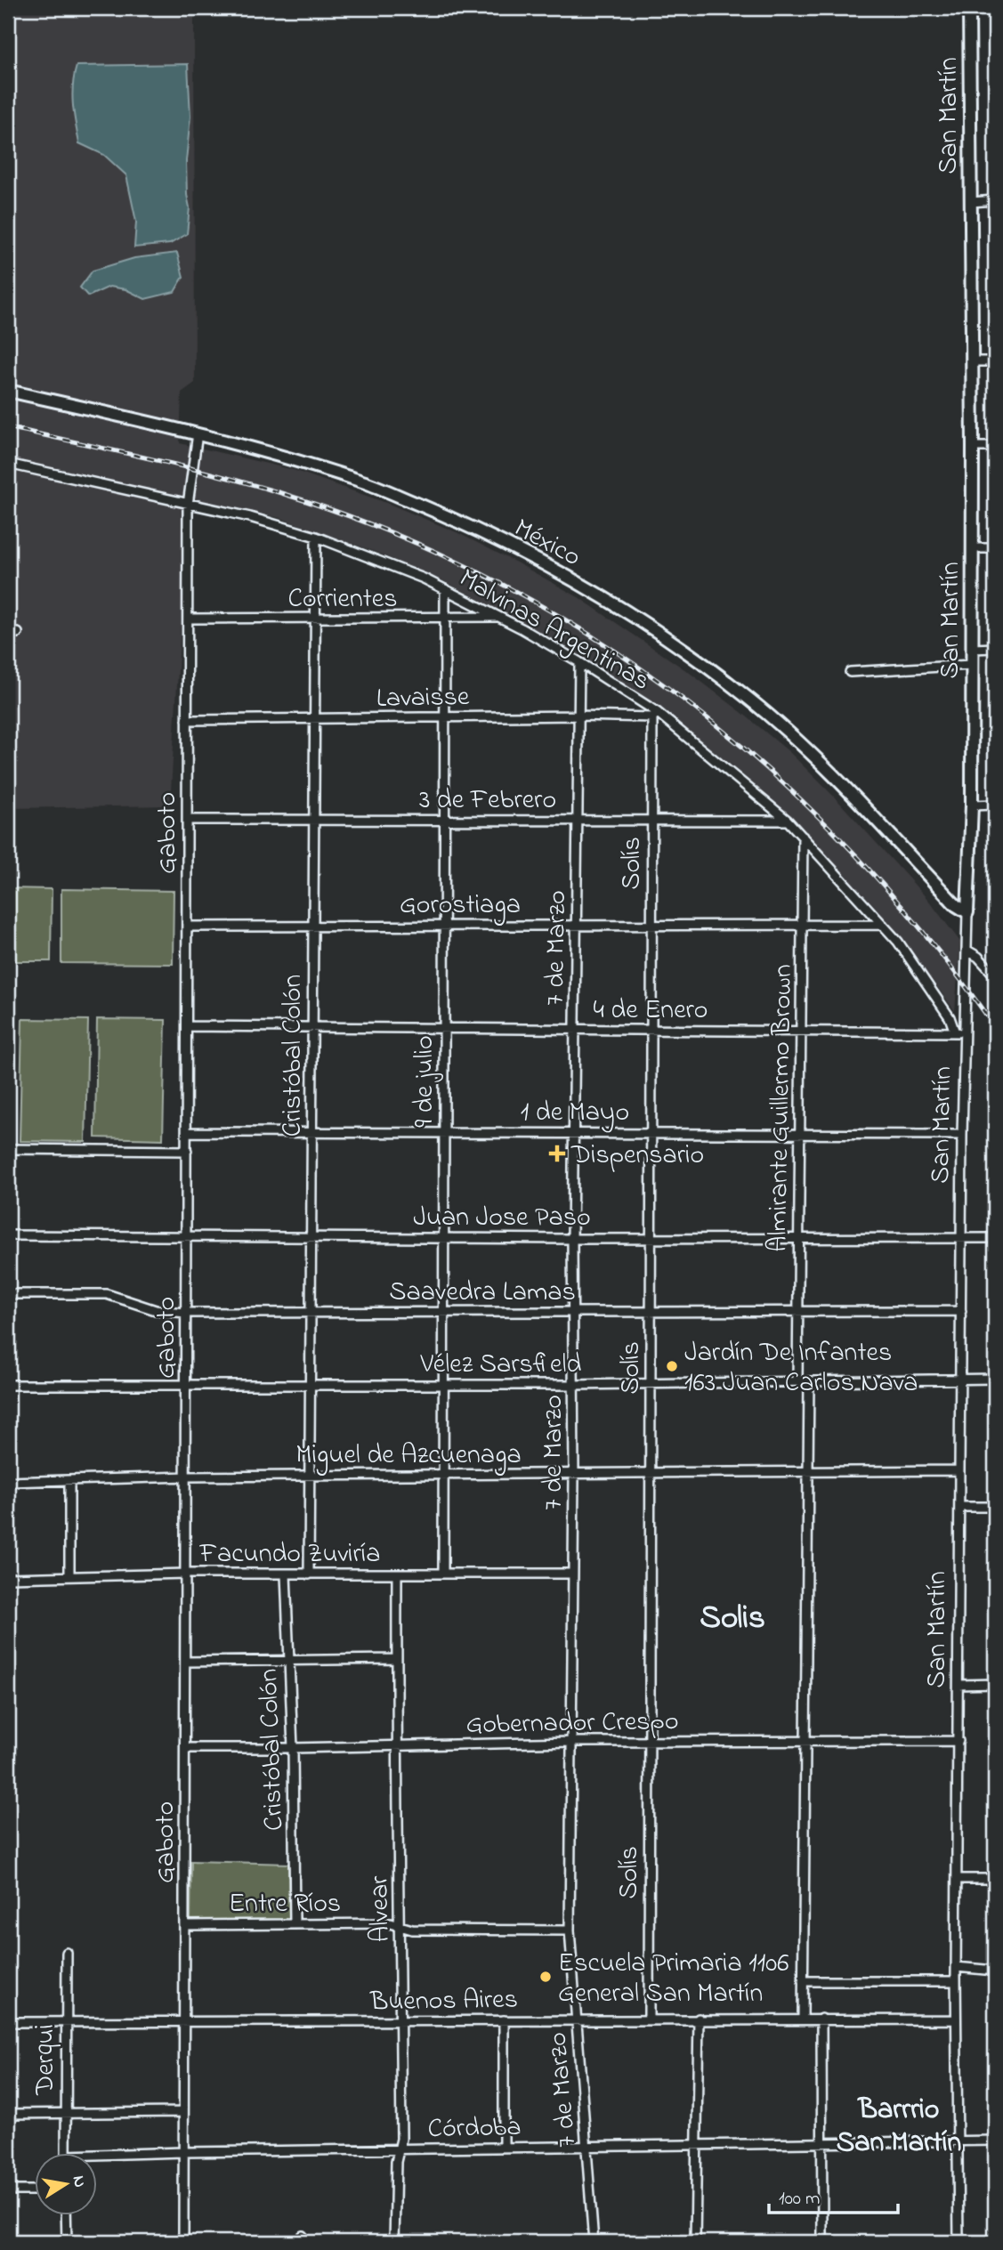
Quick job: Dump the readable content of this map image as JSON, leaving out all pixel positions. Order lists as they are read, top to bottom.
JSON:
{
  "streets": {
    "street": [
      "San Martín",
      "México",
      "Corrientes",
      "Malvinas Argentinas",
      "Lavaisse",
      "3 de Febrero",
      "Gaboto",
      "Solís",
      "Gorostiaga",
      "7 de Marzo",
      "4 de Enero",
      "Cristóbal Colón",
      "9 de julio",
      "Almirante Guillermo Brown",
      "1 de Mayo",
      "Juan Jose Paso",
      "Saavedra Lamas",
      "Vélez Sarsfield",
      "Miguel de Azcuenaga",
      "Facundo Zuviría",
      "Gobernador Crespo",
      "Entre Ríos",
      "Alvear",
      "Buenos Aires",
      "Derqui",
      "Córdoba"
    ]
  },
  "crossings": [
    ["San Martín", "México"],
    ["San Martín", "Malvinas Argentinas"],
    ["San Martín", "4 de Enero"],
    ["San Martín", "1 de Mayo"],
    ["San Martín", "Juan Jose Paso"],
    ["San Martín", "Saavedra Lamas"],
    ["San Martín", "Vélez Sarsfield"],
    ["San Martín", "Miguel de Azcuenaga"],
    ["San Martín", "Gobernador Crespo"],
    ["San Martín", "Buenos Aires"],
    ["San Martín", "Córdoba"],
    ["México", "Gaboto"],
    ["Corrientes", "Malvinas Argentinas"],
    ["Corrientes", "Gaboto"],
    ["Corrientes", "Cristóbal Colón"],
    ["Corrientes", "9 de julio"],
    ["Malvinas Argentinas", "Lavaisse"],
    ["Malvinas Argentinas", "3 de Febrero"],
    ["Malvinas Argentinas", "Gaboto"],
    ["Malvinas Argentinas", "Solís"],
    ["Malvinas Argentinas", "Gorostiaga"],
    ["Malvinas Argentinas", "7 de Marzo"],
    ["Malvinas Argentinas", "4 de Enero"],
    ["Malvinas Argentinas", "Cristóbal Colón"],
    ["Malvinas Argentinas", "9 de julio"],
    ["Malvinas Argentinas", "Almirante Guillermo Brown"],
    ["Lavaisse", "Gaboto"],
    ["Lavaisse", "Solís"],
    ["Lavaisse", "7 de Marzo"],
    ["Lavaisse", "Cristóbal Colón"],
    ["Lavaisse", "9 de julio"],
    ["3 de Febrero", "Gaboto"],
    ["3 de Febrero", "Solís"],
    ["3 de Febrero", "7 de Marzo"],
    ["3 de Febrero", "Cristóbal Colón"],
    ["3 de Febrero", "9 de julio"],
    ["Gaboto", "Gorostiaga"],
    ["Gaboto", "4 de Enero"],
    ["Gaboto", "1 de Mayo"],
    ["Gaboto", "Juan Jose Paso"],
    ["Gaboto", "Saavedra Lamas"],
    ["Gaboto", "Vélez Sarsfield"],
    ["Gaboto", "Miguel de Azcuenaga"],
    ["Gaboto", "Facundo Zuviría"],
    ["Gaboto", "Gobernador Crespo"],
    ["Gaboto", "Entre Ríos"],
    ["Gaboto", "Buenos Aires"],
    ["Gaboto", "Córdoba"],
    ["Solís", "Gorostiaga"],
    ["Solís", "4 de Enero"],
    ["Solís", "1 de Mayo"],
    ["Solís", "Juan Jose Paso"],
    ["Solís", "Saavedra Lamas"],
    ["Solís", "Vélez Sarsfield"],
    ["Solís", "Miguel de Azcuenaga"],
    ["Solís", "Gobernador Crespo"],
    ["Solís", "Buenos Aires"],
    ["Gorostiaga", "7 de Marzo"],
    ["Gorostiaga", "Cristóbal Colón"],
    ["Gorostiaga", "9 de julio"],
    ["Gorostiaga", "Almirante Guillermo Brown"],
    ["7 de Marzo", "4 de Enero"],
    ["7 de Marzo", "1 de Mayo"],
    ["7 de Marzo", "Juan Jose Paso"],
    ["7 de Marzo", "Saavedra Lamas"],
    ["7 de Marzo", "Vélez Sarsfield"],
    ["7 de Marzo", "Miguel de Azcuenaga"],
    ["7 de Marzo", "Facundo Zuviría"],
    ["7 de Marzo", "Gobernador Crespo"],
    ["7 de Marzo", "Entre Ríos"],
    ["7 de Marzo", "Buenos Aires"],
    ["7 de Marzo", "Córdoba"],
    ["4 de Enero", "Cristóbal Colón"],
    ["4 de Enero", "9 de julio"],
    ["4 de Enero", "Almirante Guillermo Brown"],
    ["Cristóbal Colón", "1 de Mayo"],
    ["Cristóbal Colón", "Juan Jose Paso"],
    ["Cristóbal Colón", "Saavedra Lamas"],
    ["Cristóbal Colón", "Vélez Sarsfield"],
    ["Cristóbal Colón", "Miguel de Azcuenaga"],
    ["Cristóbal Colón", "Facundo Zuviría"],
    ["Cristóbal Colón", "Gobernador Crespo"],
    ["Cristóbal Colón", "Entre Ríos"],
    ["9 de julio", "1 de Mayo"],
    ["9 de julio", "Juan Jose Paso"],
    ["9 de julio", "Saavedra Lamas"],
    ["9 de julio", "Vélez Sarsfield"],
    ["9 de julio", "Miguel de Azcuenaga"],
    ["9 de julio", "Facundo Zuviría"],
    ["Almirante Guillermo Brown", "1 de Mayo"],
    ["Almirante Guillermo Brown", "Juan Jose Paso"],
    ["Almirante Guillermo Brown", "Saavedra Lamas"],
    ["Almirante Guillermo Brown", "Vélez Sarsfield"],
    ["Facundo Zuviría", "Alvear"],
    ["Gobernador Crespo", "Alvear"],
    ["Entre Ríos", "Alvear"],
    ["Alvear", "Buenos Aires"],
    ["Alvear", "Córdoba"],
    ["Buenos Aires", "Derqui"]
  ],
  "districts": ["Solis", "Barrrio San Martín"],
  "places": {
    "health": ["Dispensario"],
    "other": ["Jardín De Infantes 163 Juan Carlos Nava", "Escuela Primaria 1106 General San Martín"]
  },
  "scale_bar": "100 m",
  "north": "right"
}
